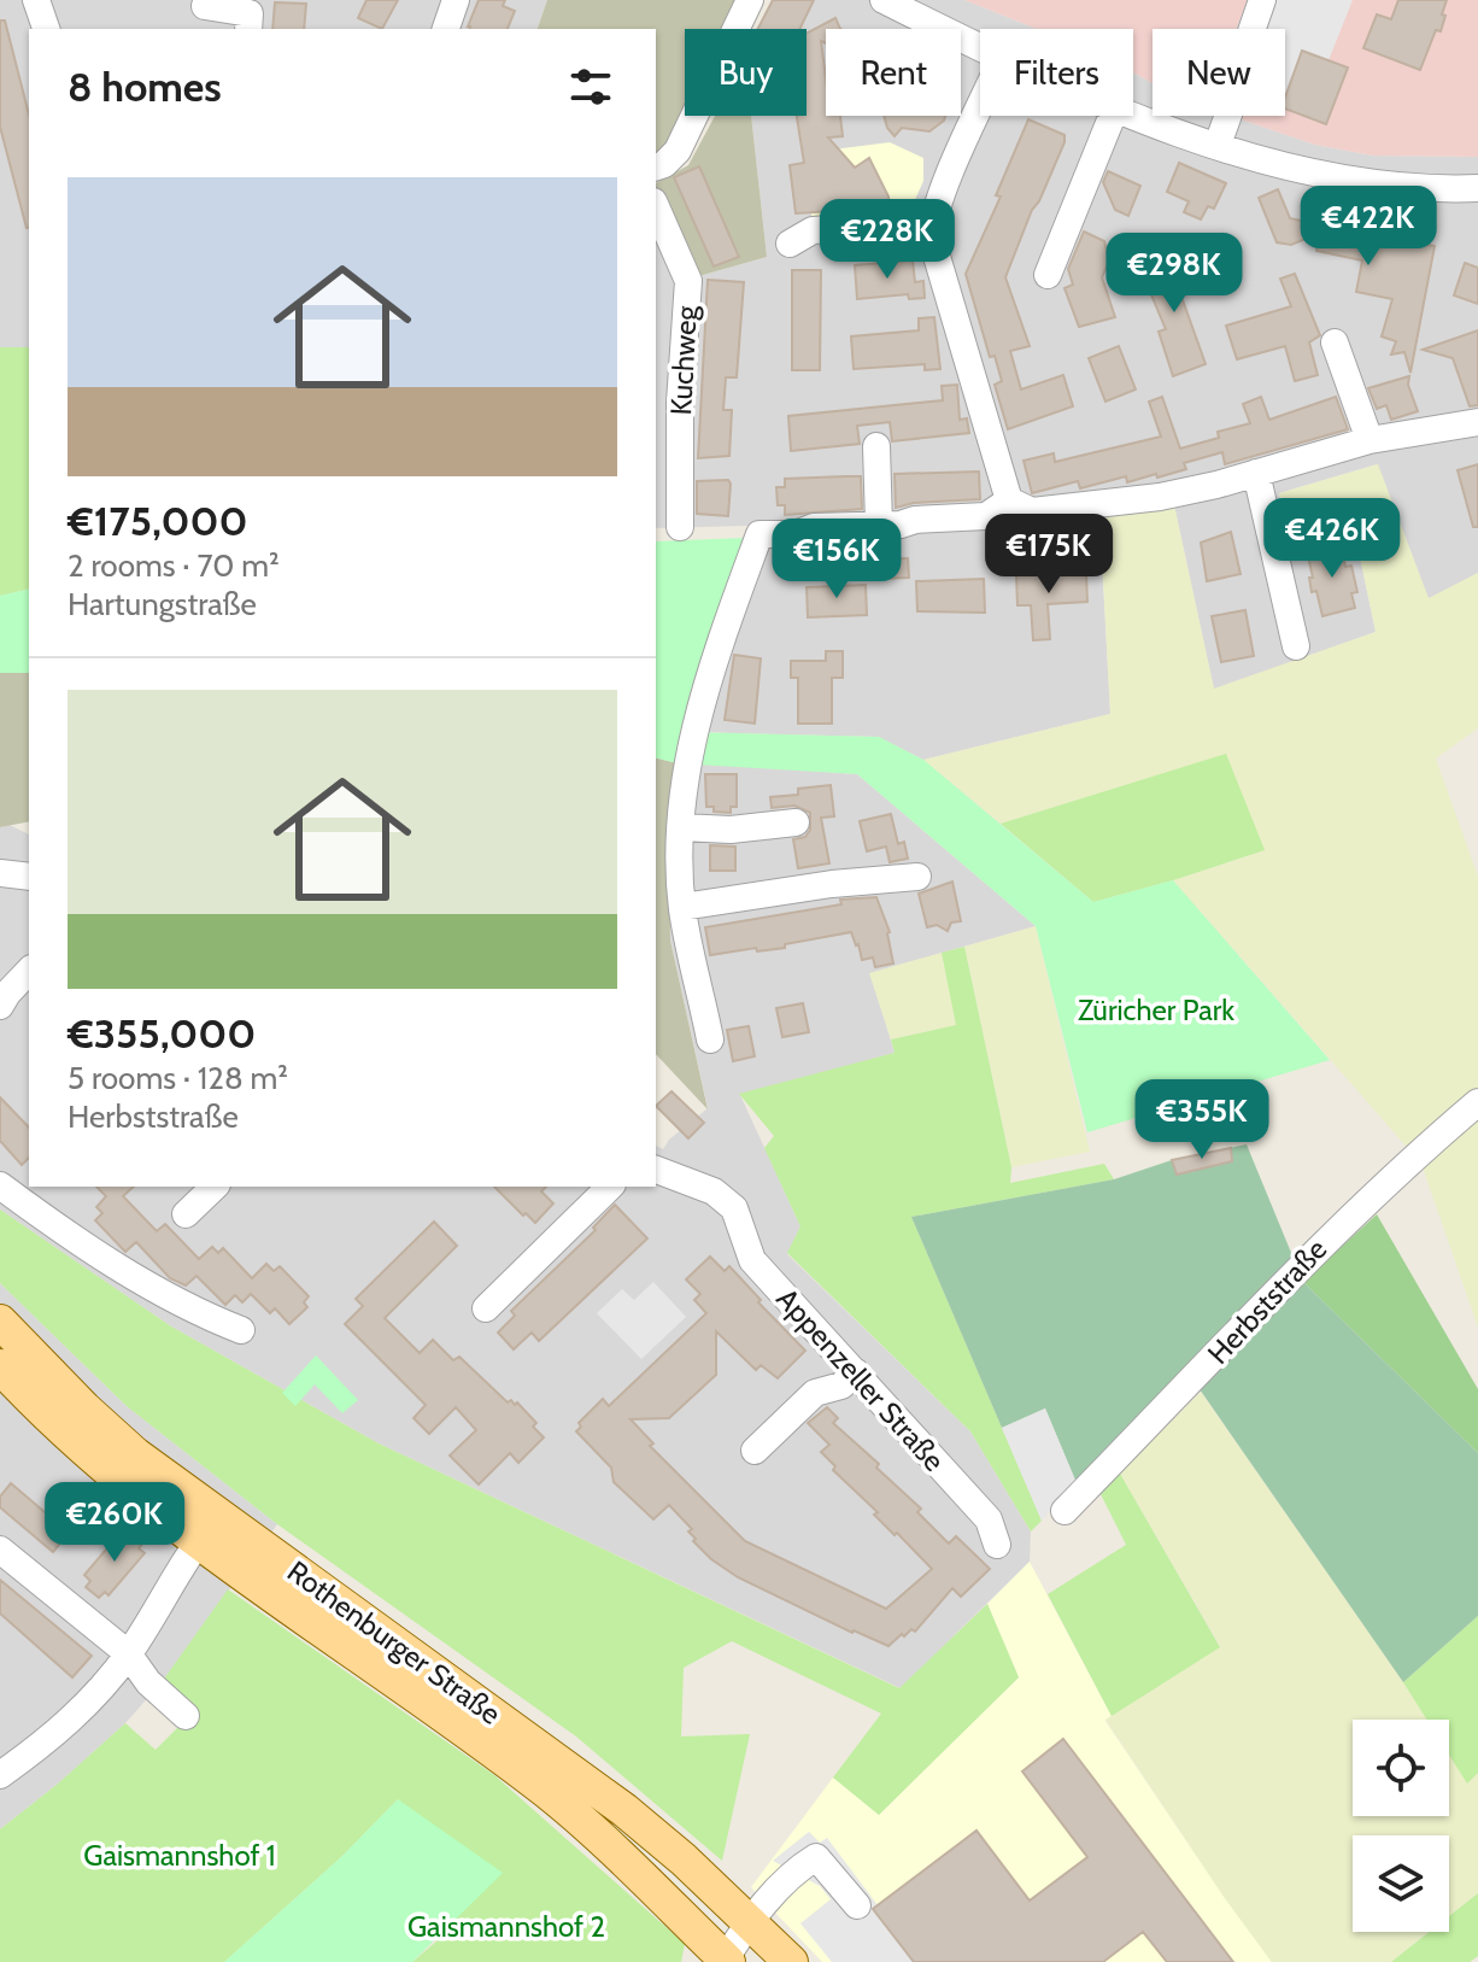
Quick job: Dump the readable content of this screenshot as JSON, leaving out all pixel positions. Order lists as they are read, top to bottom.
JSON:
{
  "streets": {
    "main road": ["Rothenburger Straße"],
    "street": ["Kuchweg", "Herbststraße", "Appenzeller Straße"]
  },
  "parks": ["Züricher Park", "Gaismannshof 1", "Gaismannshof 2"],
  "page": {
    "chip": [
      "Buy",
      "Rent",
      "Filters",
      "New"
    ],
    "heading": "8 homes",
    "list": [
      {
        "name": "€175,000",
        "note": "2 rooms · 70 m² · Hartungstraße"
      },
      {
        "name": "€355,000",
        "note": "5 rooms · 128 m² · Herbststraße"
      }
    ],
    "price": [
      "€422K",
      "€228K",
      "€298K",
      "€426K",
      "€175K",
      "€156K",
      "€355K",
      "€260K"
    ]
  }
}
